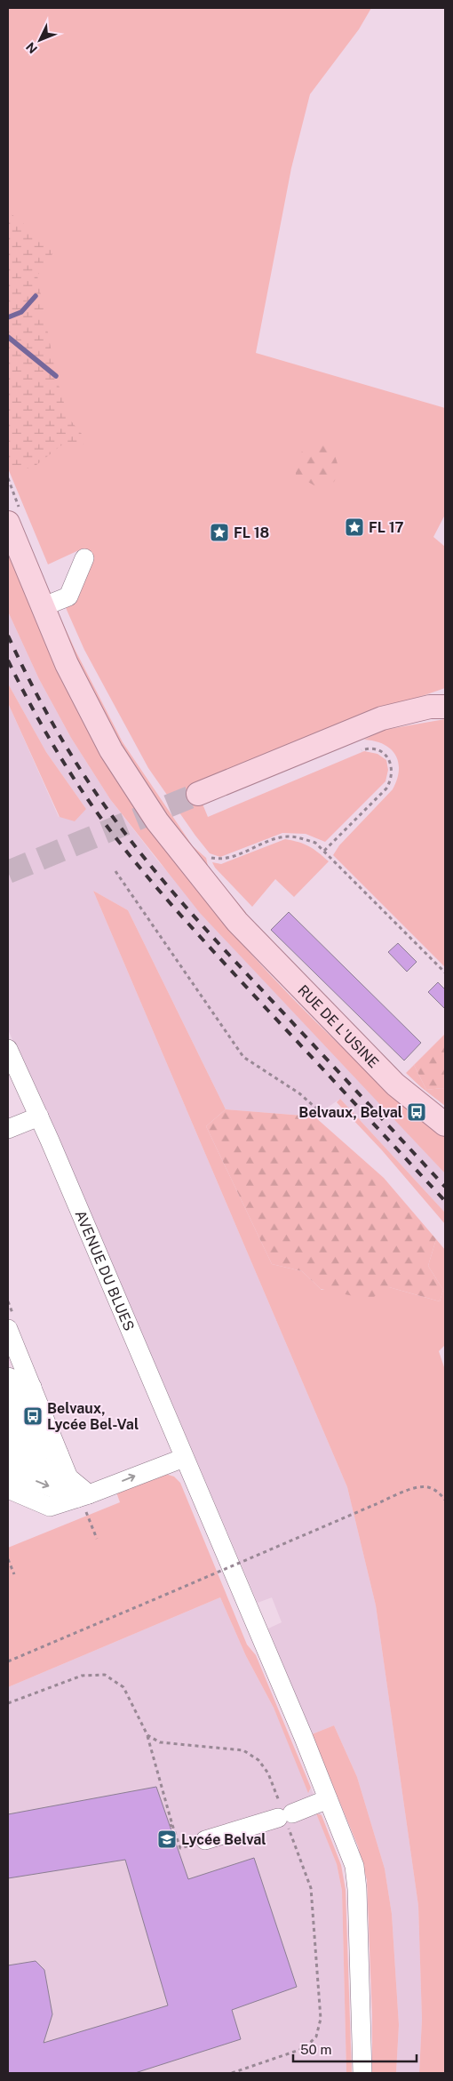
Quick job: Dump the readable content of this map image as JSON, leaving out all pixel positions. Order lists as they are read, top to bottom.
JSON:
{
  "streets": {
    "main road": ["RUE DE L'USINE"],
    "street": ["AVENUE DU BLUES"]
  },
  "places": {
    "place": ["FL 17", "FL 18"],
    "bus stop": ["Belvaux, Belval", "Belvaux, Lycée Bel-Val"],
    "school or university": ["Lycée Belval"]
  },
  "scale_bar": "50 m",
  "north": "bottom left"
}
